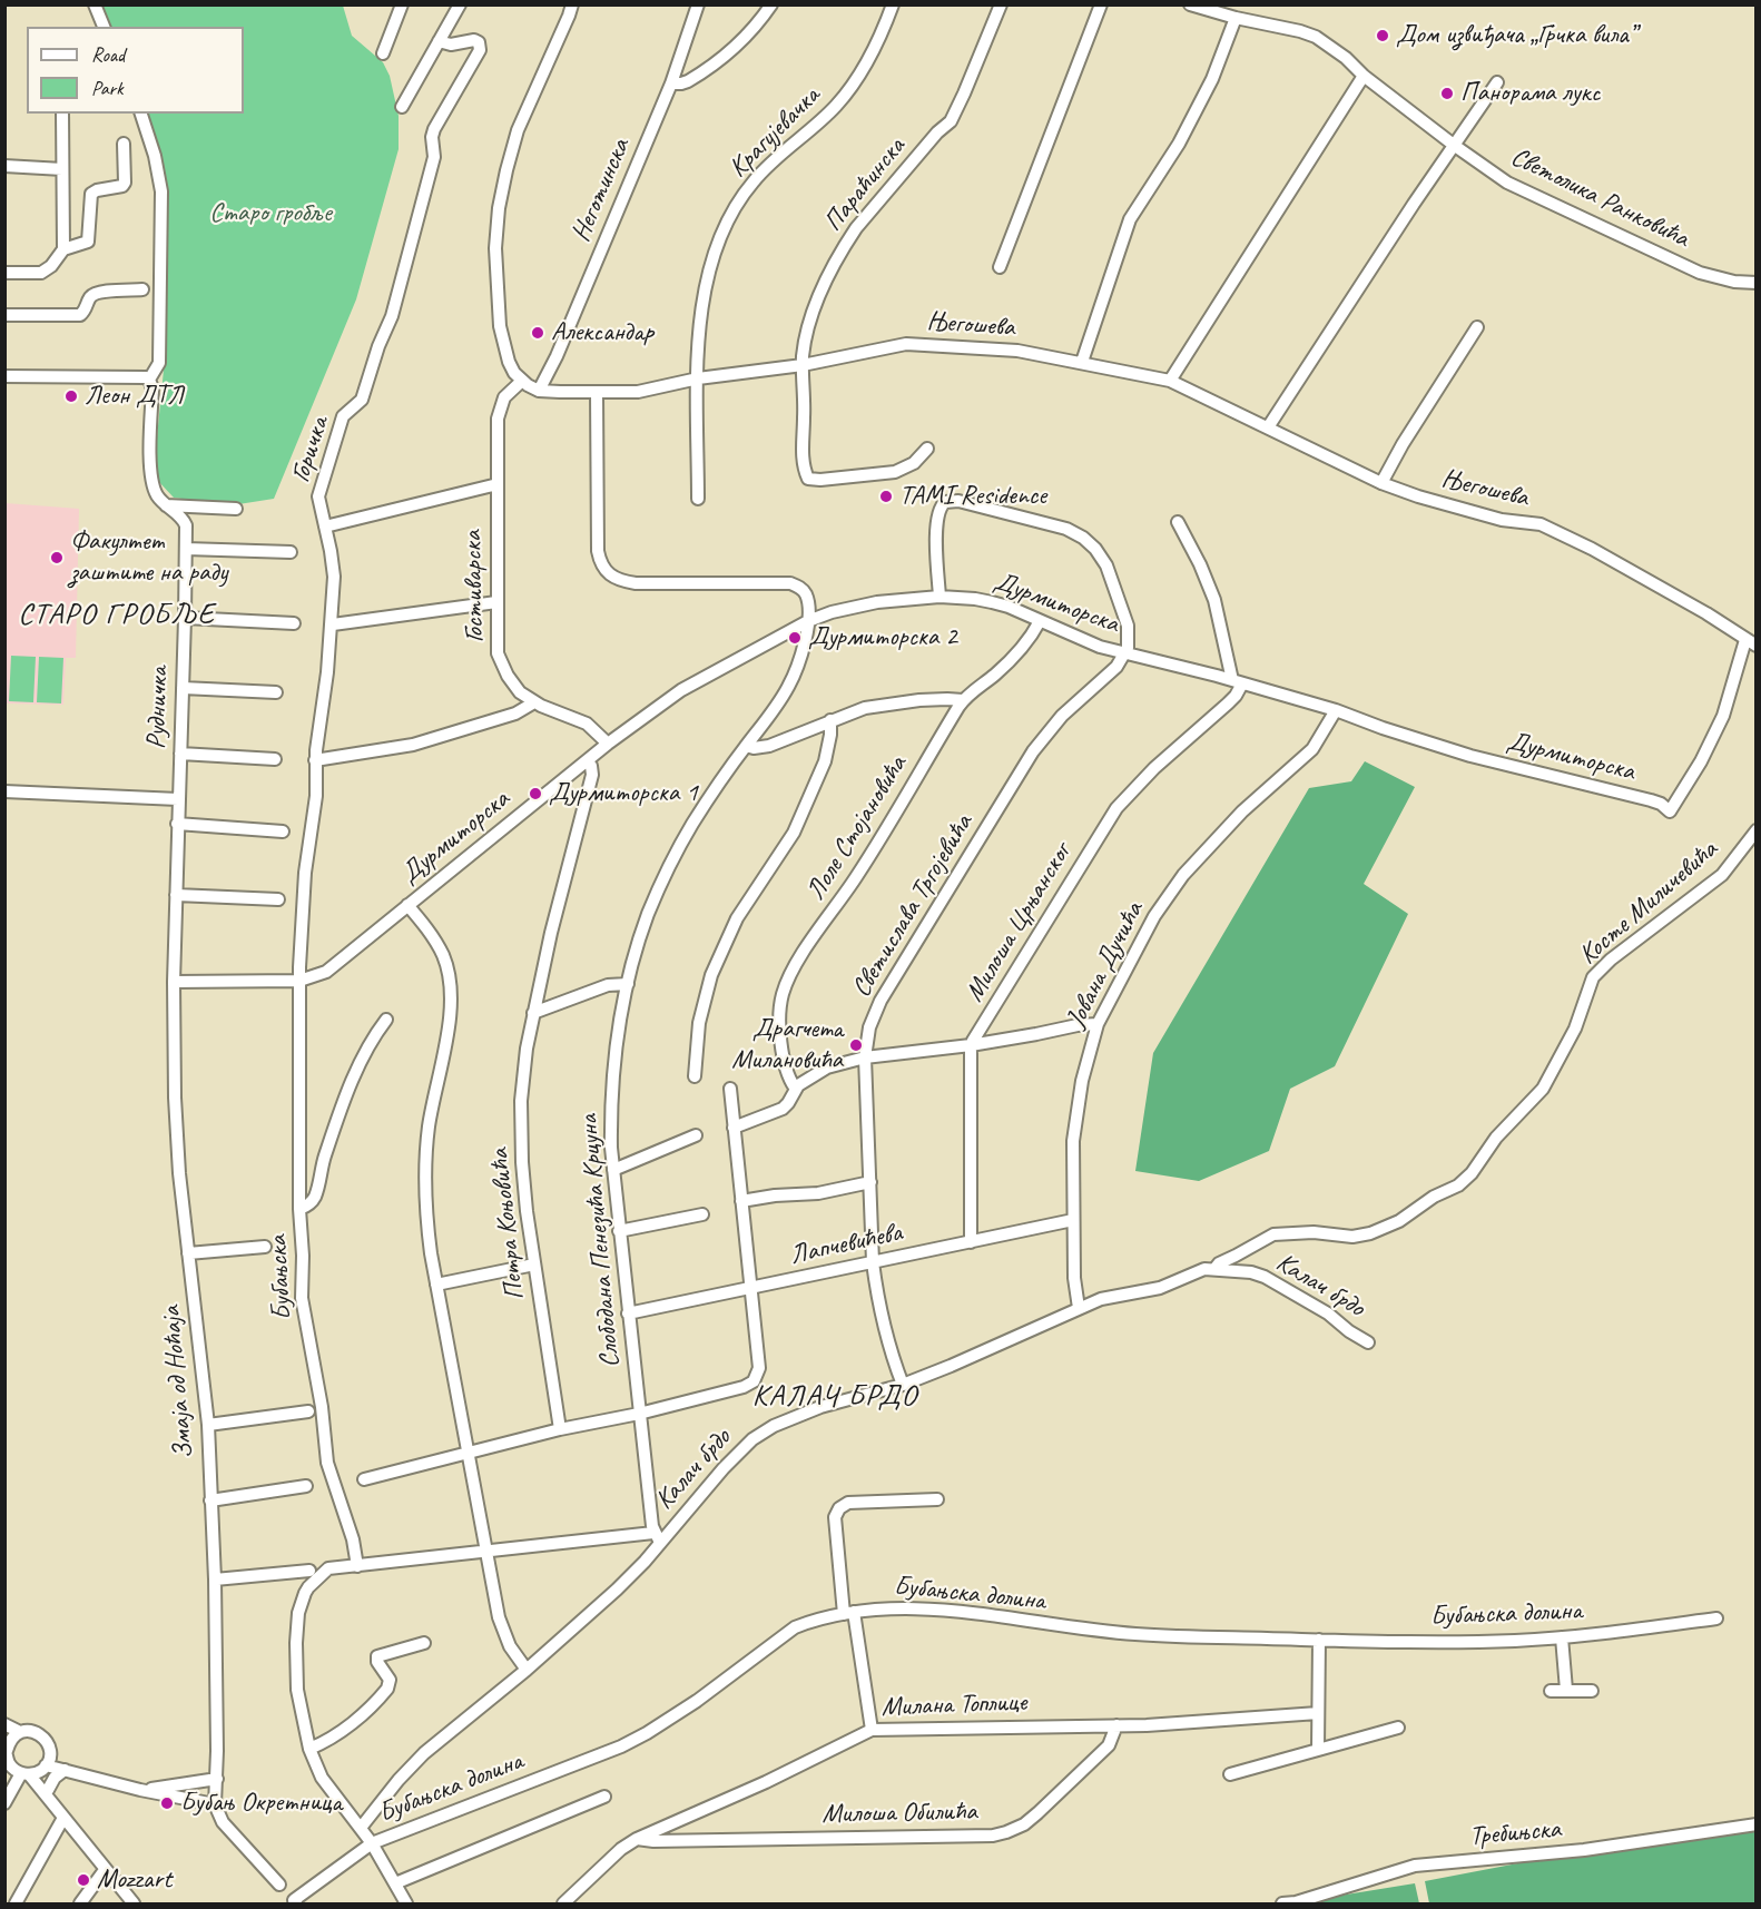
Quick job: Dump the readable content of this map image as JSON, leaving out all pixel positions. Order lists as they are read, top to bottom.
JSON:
{
  "streets": {
    "street": [
      "Крагујевачка",
      "Параћинска",
      "Неготинска",
      "Светолика Ранковића",
      "Његошева",
      "Горичка",
      "Гостиварска",
      "Дурмиторска",
      "Рудничка",
      "Лоле Стојановића",
      "Косте Миличевића",
      "Светислава Тргојевића",
      "Милоша Црњанског",
      "Јована Дучића",
      "Петра Коњовића",
      "Слободана Пенезића Крцуна",
      "Лапчевићева",
      "Бубањска",
      "Калач брдо",
      "Змаја од Ноћаја",
      "Бубањска долина",
      "Милана Топлице",
      "Милоша Обилића",
      "Требињска"
    ]
  },
  "crossings": [
    ["Крагујевачка", "Његошева"],
    ["Параћинска", "Његошева"],
    ["Неготинска", "Његошева"],
    ["Његошева", "Гостиварска"],
    ["Његошева", "Дурмиторска"],
    ["Горичка", "Дурмиторска"],
    ["Горичка", "Бубањска"],
    ["Гостиварска", "Дурмиторска"],
    ["Дурмиторска", "Рудничка"],
    ["Дурмиторска", "Лоле Стојановића"],
    ["Дурмиторска", "Светислава Тргојевића"],
    ["Дурмиторска", "Милоша Црњанског"],
    ["Дурмиторска", "Јована Дучића"],
    ["Дурмиторска", "Петра Коњовића"],
    ["Дурмиторска", "Слободана Пенезића Крцуна"],
    ["Дурмиторска", "Бубањска"],
    ["Дурмиторска", "Змаја од Ноћаја"],
    ["Рудничка", "Змаја од Ноћаја"],
    ["Косте Миличевића", "Калач брдо"],
    ["Светислава Тргојевића", "Лапчевићева"],
    ["Светислава Тргојевића", "Калач брдо"],
    ["Јована Дучића", "Лапчевићева"],
    ["Јована Дучића", "Калач брдо"],
    ["Слободана Пенезића Крцуна", "Лапчевићева"],
    ["Слободана Пенезића Крцуна", "Калач брдо"],
    ["Милана Топлице", "Милоша Обилића"]
  ],
  "districts": ["СТАРО ГРОБЉЕ", "КАЛАЧ БРДО"],
  "parks": ["Старо гробље"],
  "places": [
    "Дом извиђача „Грчка вила”",
    "Панорама лукс",
    "Александар",
    "Леон ДТЛ",
    "TAMI Residence",
    "Факултет заштите на раду",
    "Дурмиторска 2",
    "Дурмиторска 1",
    "Драгчета Милановића",
    "Бубањ Окретница",
    "Mozzart"
  ],
  "legend": ["Road", "Park"]
}
